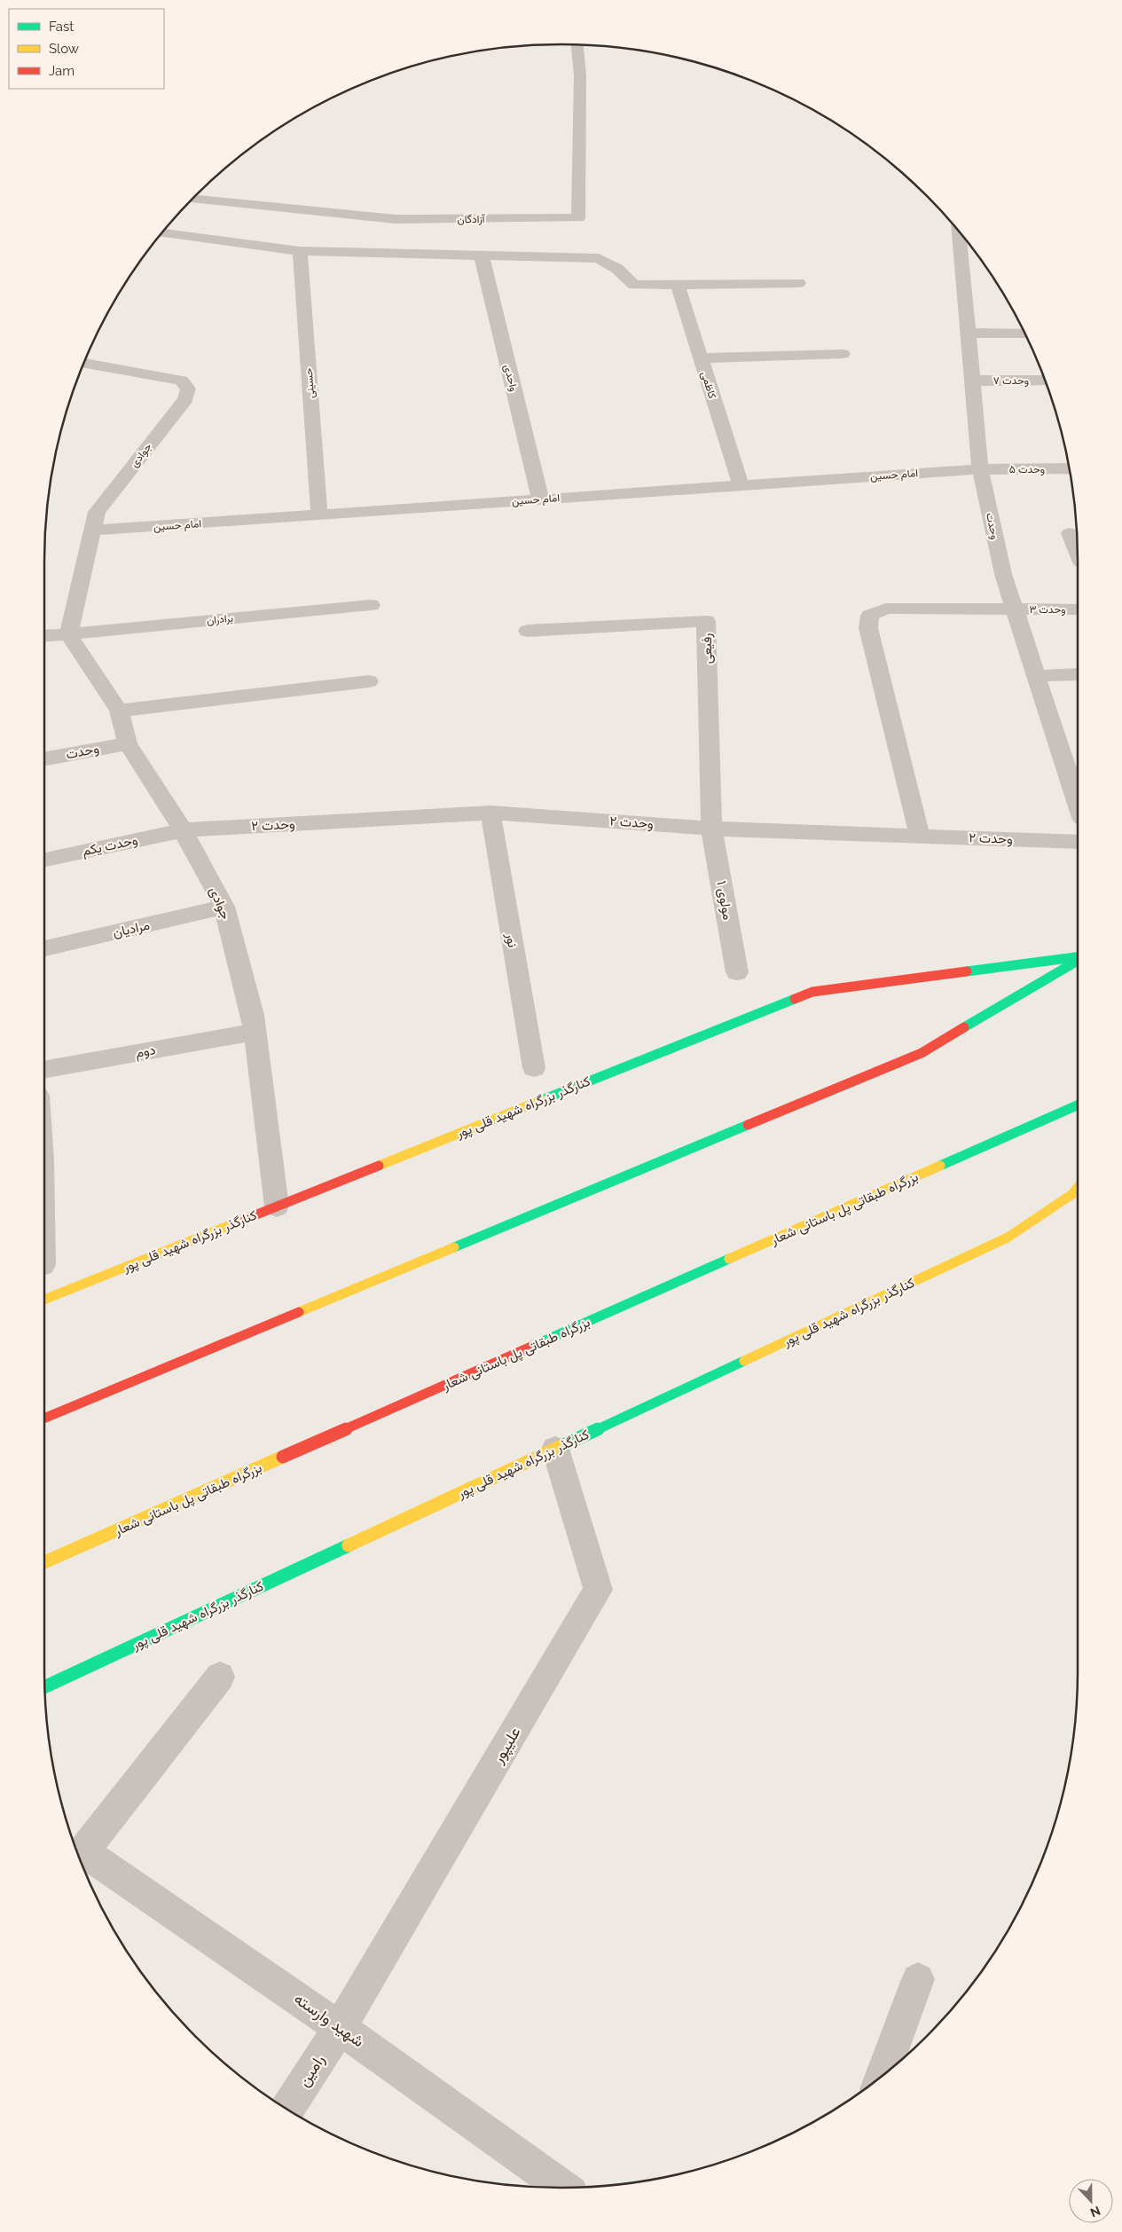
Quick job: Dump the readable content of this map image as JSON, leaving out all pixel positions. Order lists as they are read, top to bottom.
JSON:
{
  "streets": {
    "main road": ["کنارگذر بزرگراه شهید قلی پور", "بزرگراه طبقاتی پل باستانی شعار"],
    "street": [
      "آزادگان",
      "واحدی",
      "وحدت ۷",
      "حسینی",
      "کاظمی",
      "جوادی",
      "وحدت ۵",
      "امام حسین",
      "وحدت",
      "وحدت ۳",
      "برادران",
      "رفیعی",
      "وحدت ۲",
      "وحدت یکم",
      "مولوی ۱",
      "مرادیان",
      "نور",
      "دوم",
      "علیپور",
      "شهید وارسته",
      "رامین"
    ]
  },
  "crossings": [
    ["واحدی", "امام حسین"],
    ["وحدت ۷", "وحدت"],
    ["حسینی", "امام حسین"],
    ["کاظمی", "امام حسین"],
    ["جوادی", "امام حسین"],
    ["جوادی", "وحدت"],
    ["جوادی", "برادران"],
    ["جوادی", "وحدت ۲"],
    ["جوادی", "وحدت یکم"],
    ["جوادی", "مرادیان"],
    ["جوادی", "دوم"],
    ["جوادی", "کنارگذر بزرگراه شهید قلی پور"],
    ["وحدت ۵", "امام حسین"],
    ["وحدت ۵", "وحدت"],
    ["امام حسین", "وحدت"],
    ["وحدت", "وحدت ۳"],
    ["وحدت ۳", "وحدت ۲"],
    ["رفیعی", "وحدت ۲"],
    ["رفیعی", "مولوی ۱"],
    ["وحدت ۲", "وحدت یکم"],
    ["وحدت ۲", "مولوی ۱"],
    ["وحدت ۲", "نور"],
    ["کنارگذر بزرگراه شهید قلی پور", "علیپور"],
    ["علیپور", "شهید وارسته"],
    ["علیپور", "رامین"],
    ["شهید وارسته", "رامین"]
  ],
  "legend": ["Fast", "Slow", "Jam"],
  "north": "bottom"
}
